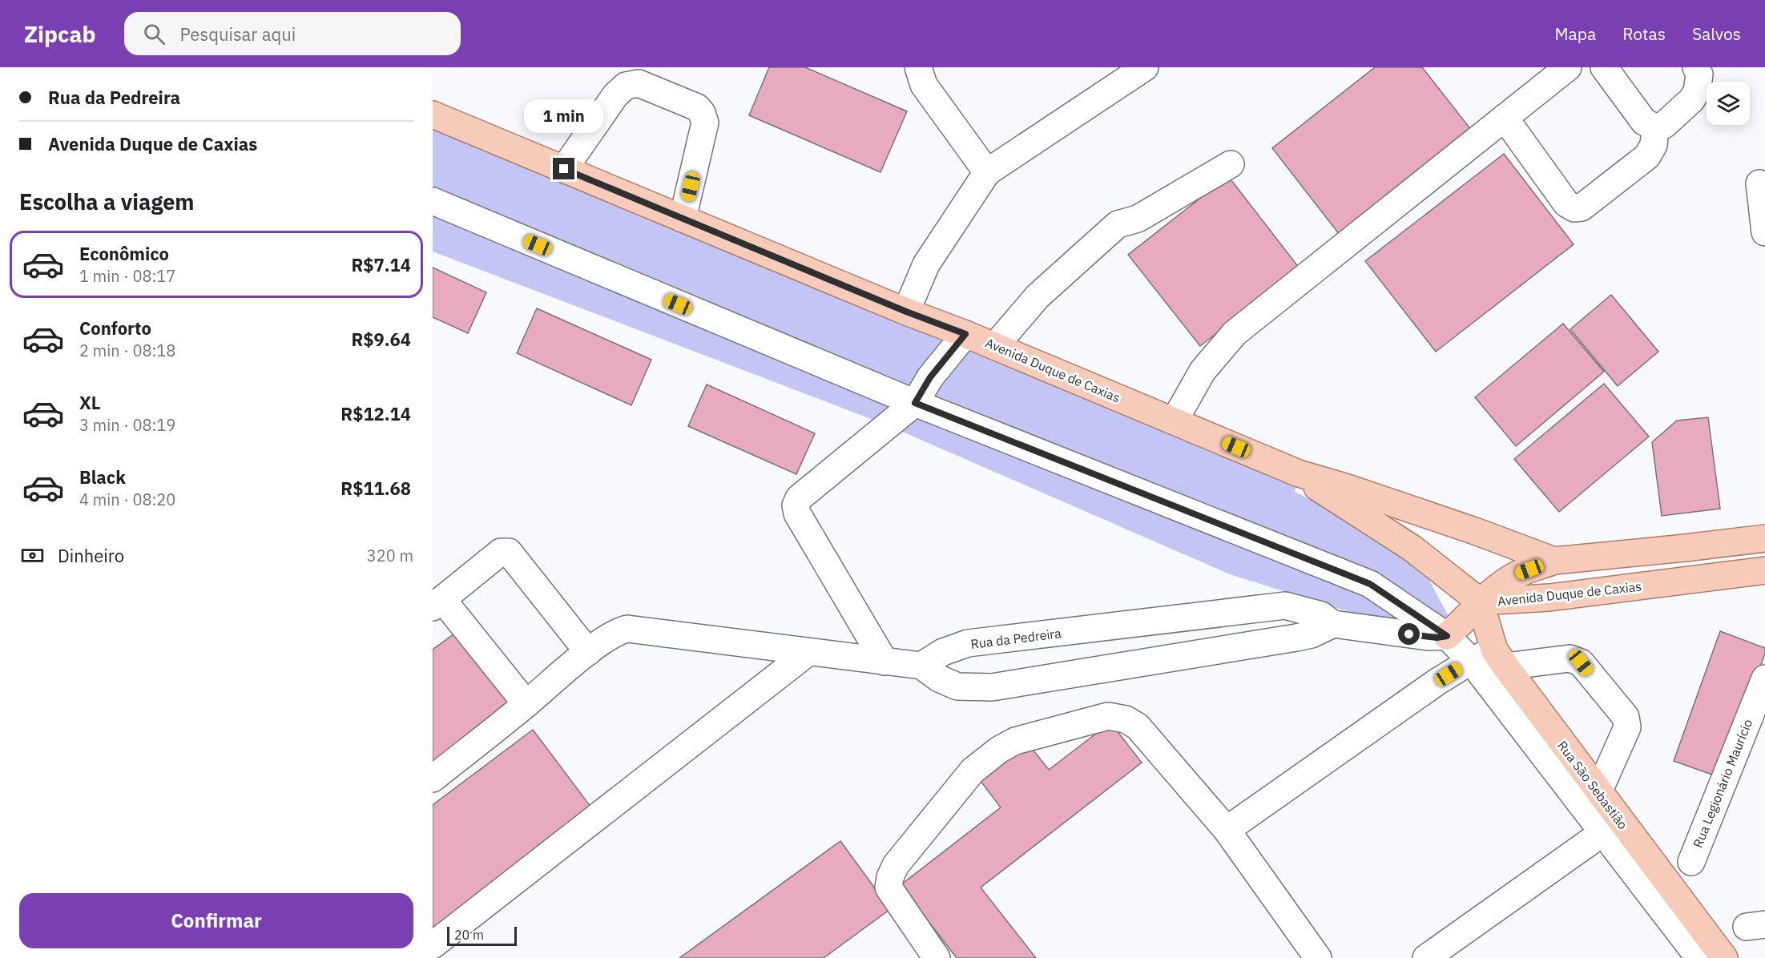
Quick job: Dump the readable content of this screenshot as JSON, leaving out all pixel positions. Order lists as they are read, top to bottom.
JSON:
{
  "streets": {
    "main road": ["Avenida Duque de Caxias", "Rua São Sebastião"],
    "street": ["Rua da Pedreira", "Rua Legionário Maurício"]
  },
  "crossings": [
    ["Avenida Duque de Caxias", "Rua São Sebastião"],
    ["Rua da Pedreira", "Rua São Sebastião"]
  ],
  "scale_bar": "20 m",
  "page": {
    "header": "Zipcab",
    "search": "Pesquisar aqui",
    "nav": ["Mapa", "Rotas", "Salvos"],
    "banner": ["Rua da Pedreira", "Avenida Duque de Caxias"],
    "bubble": "1 min",
    "heading": "Escolha a viagem",
    "list": [
      {
        "name": "Econômico",
        "note": "1 min · 08:17",
        "value": "R$7.14"
      },
      {
        "name": "Conforto",
        "note": "2 min · 08:18",
        "value": "R$9.64"
      },
      {
        "name": "XL",
        "note": "3 min · 08:19",
        "value": "R$12.14"
      },
      {
        "name": "Black",
        "note": "4 min · 08:20",
        "value": "R$11.68"
      }
    ],
    "pay": ["Dinheiro", "320 m"],
    "buttons": "Confirmar",
    "scale": "20 m"
  }
}
